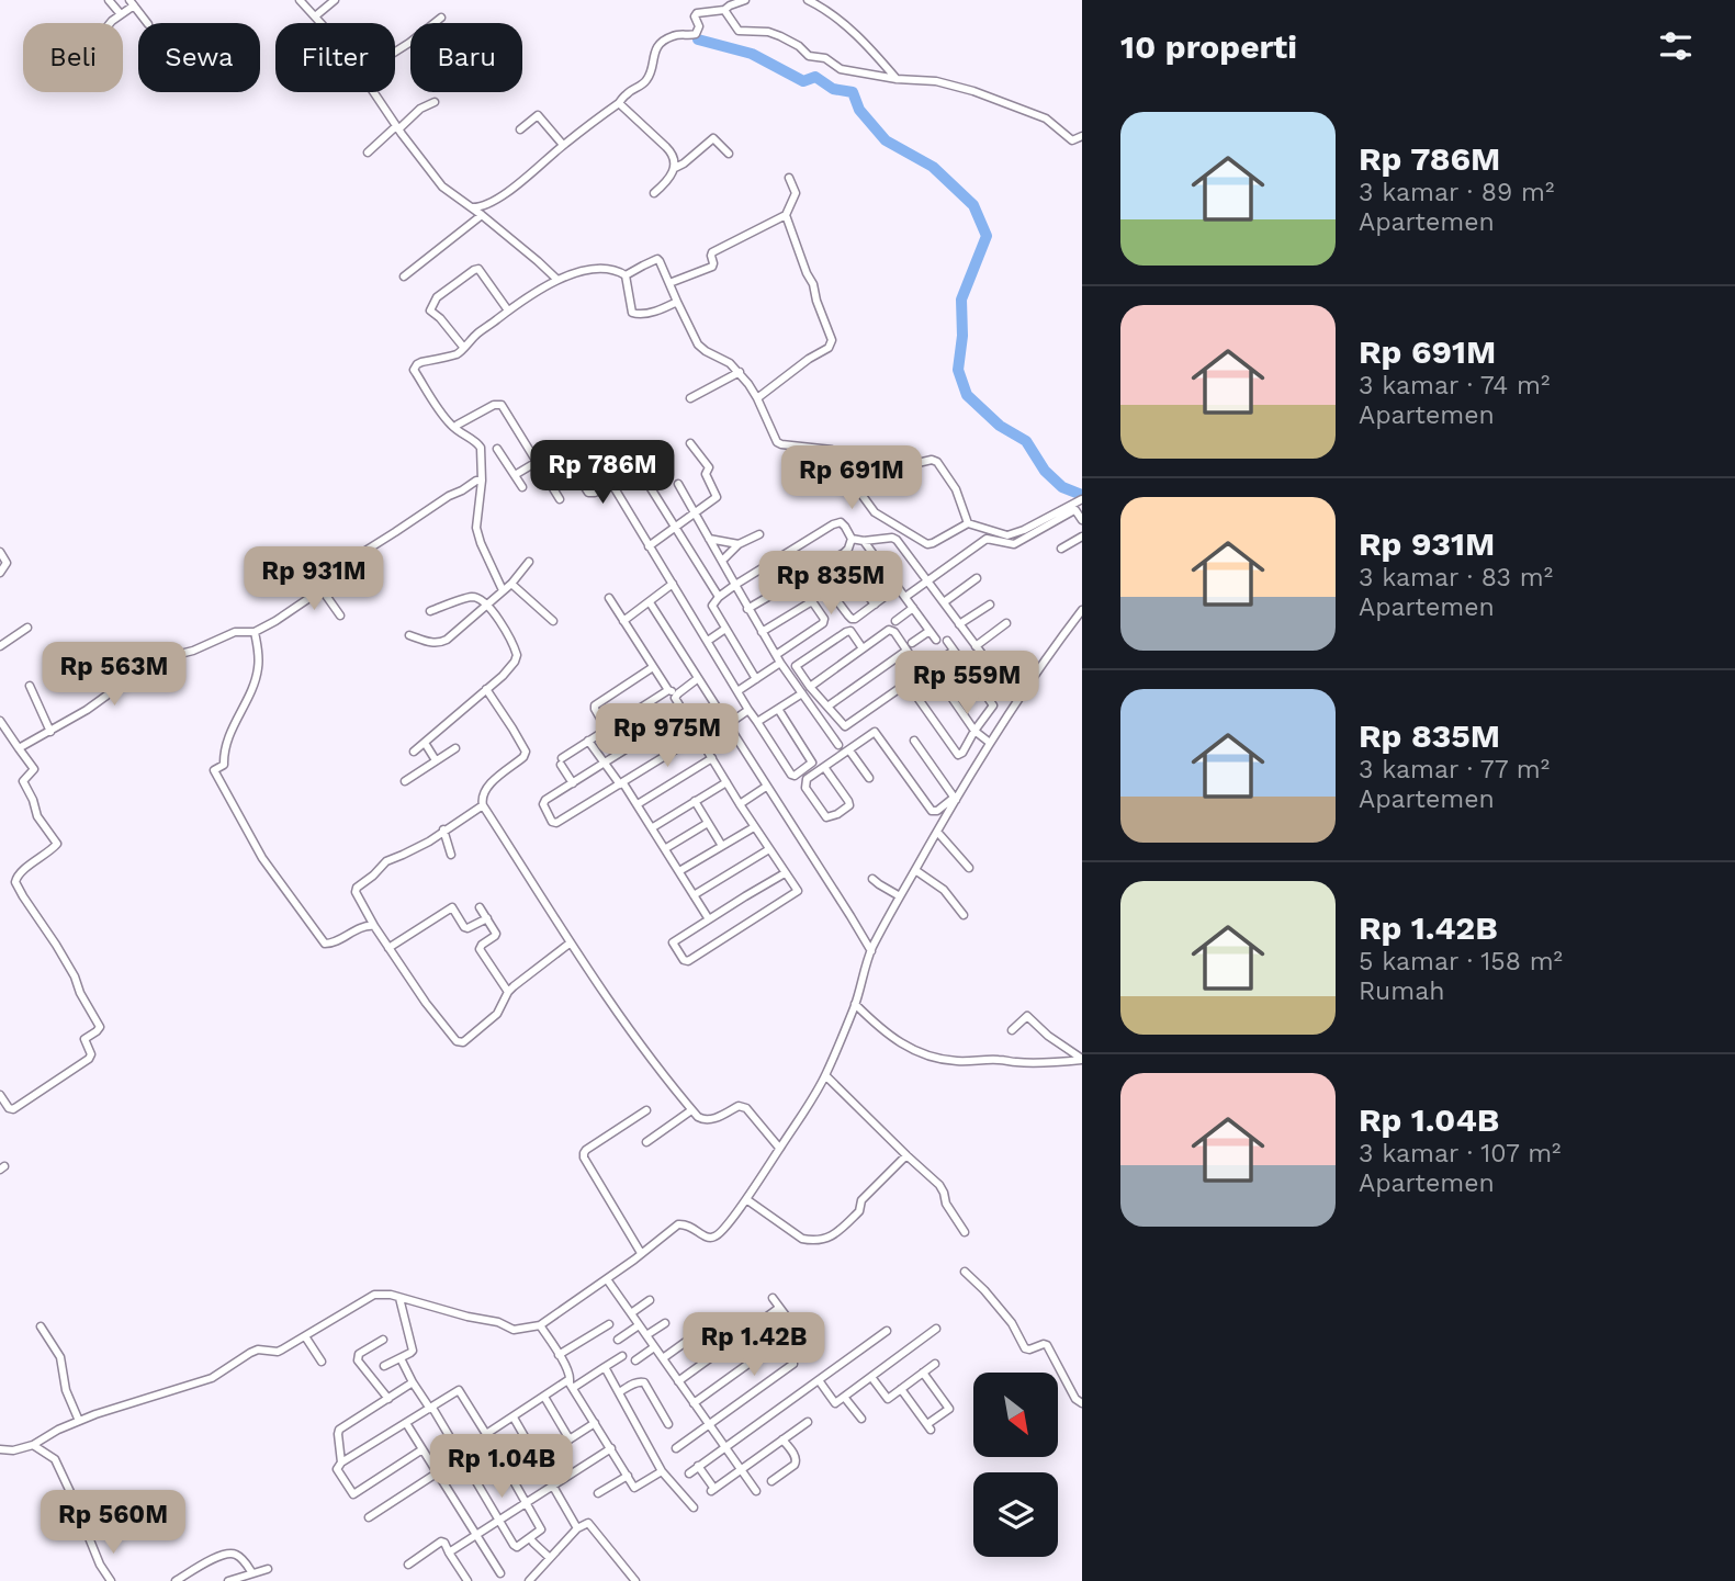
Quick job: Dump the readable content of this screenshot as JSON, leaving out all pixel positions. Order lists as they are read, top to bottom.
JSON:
{
  "north": "bottom right",
  "page": {
    "heading": "10 properti",
    "chip": [
      "Beli",
      "Sewa",
      "Filter",
      "Baru"
    ],
    "list": [
      {
        "name": "Rp 786M",
        "note": "3 kamar · 89 m² · Apartemen"
      },
      {
        "name": "Rp 691M",
        "note": "3 kamar · 74 m² · Apartemen"
      },
      {
        "name": "Rp 931M",
        "note": "3 kamar · 83 m² · Apartemen"
      },
      {
        "name": "Rp 835M",
        "note": "3 kamar · 77 m² · Apartemen"
      },
      {
        "name": "Rp 1.42B",
        "note": "5 kamar · 158 m² · Rumah"
      },
      {
        "name": "Rp 1.04B",
        "note": "3 kamar · 107 m² · Apartemen"
      }
    ],
    "price": [
      "Rp 786M",
      "Rp 691M",
      "Rp 931M",
      "Rp 835M",
      "Rp 563M",
      "Rp 559M",
      "Rp 975M",
      "Rp 1.42B",
      "Rp 1.04B",
      "Rp 560M"
    ]
  }
}
